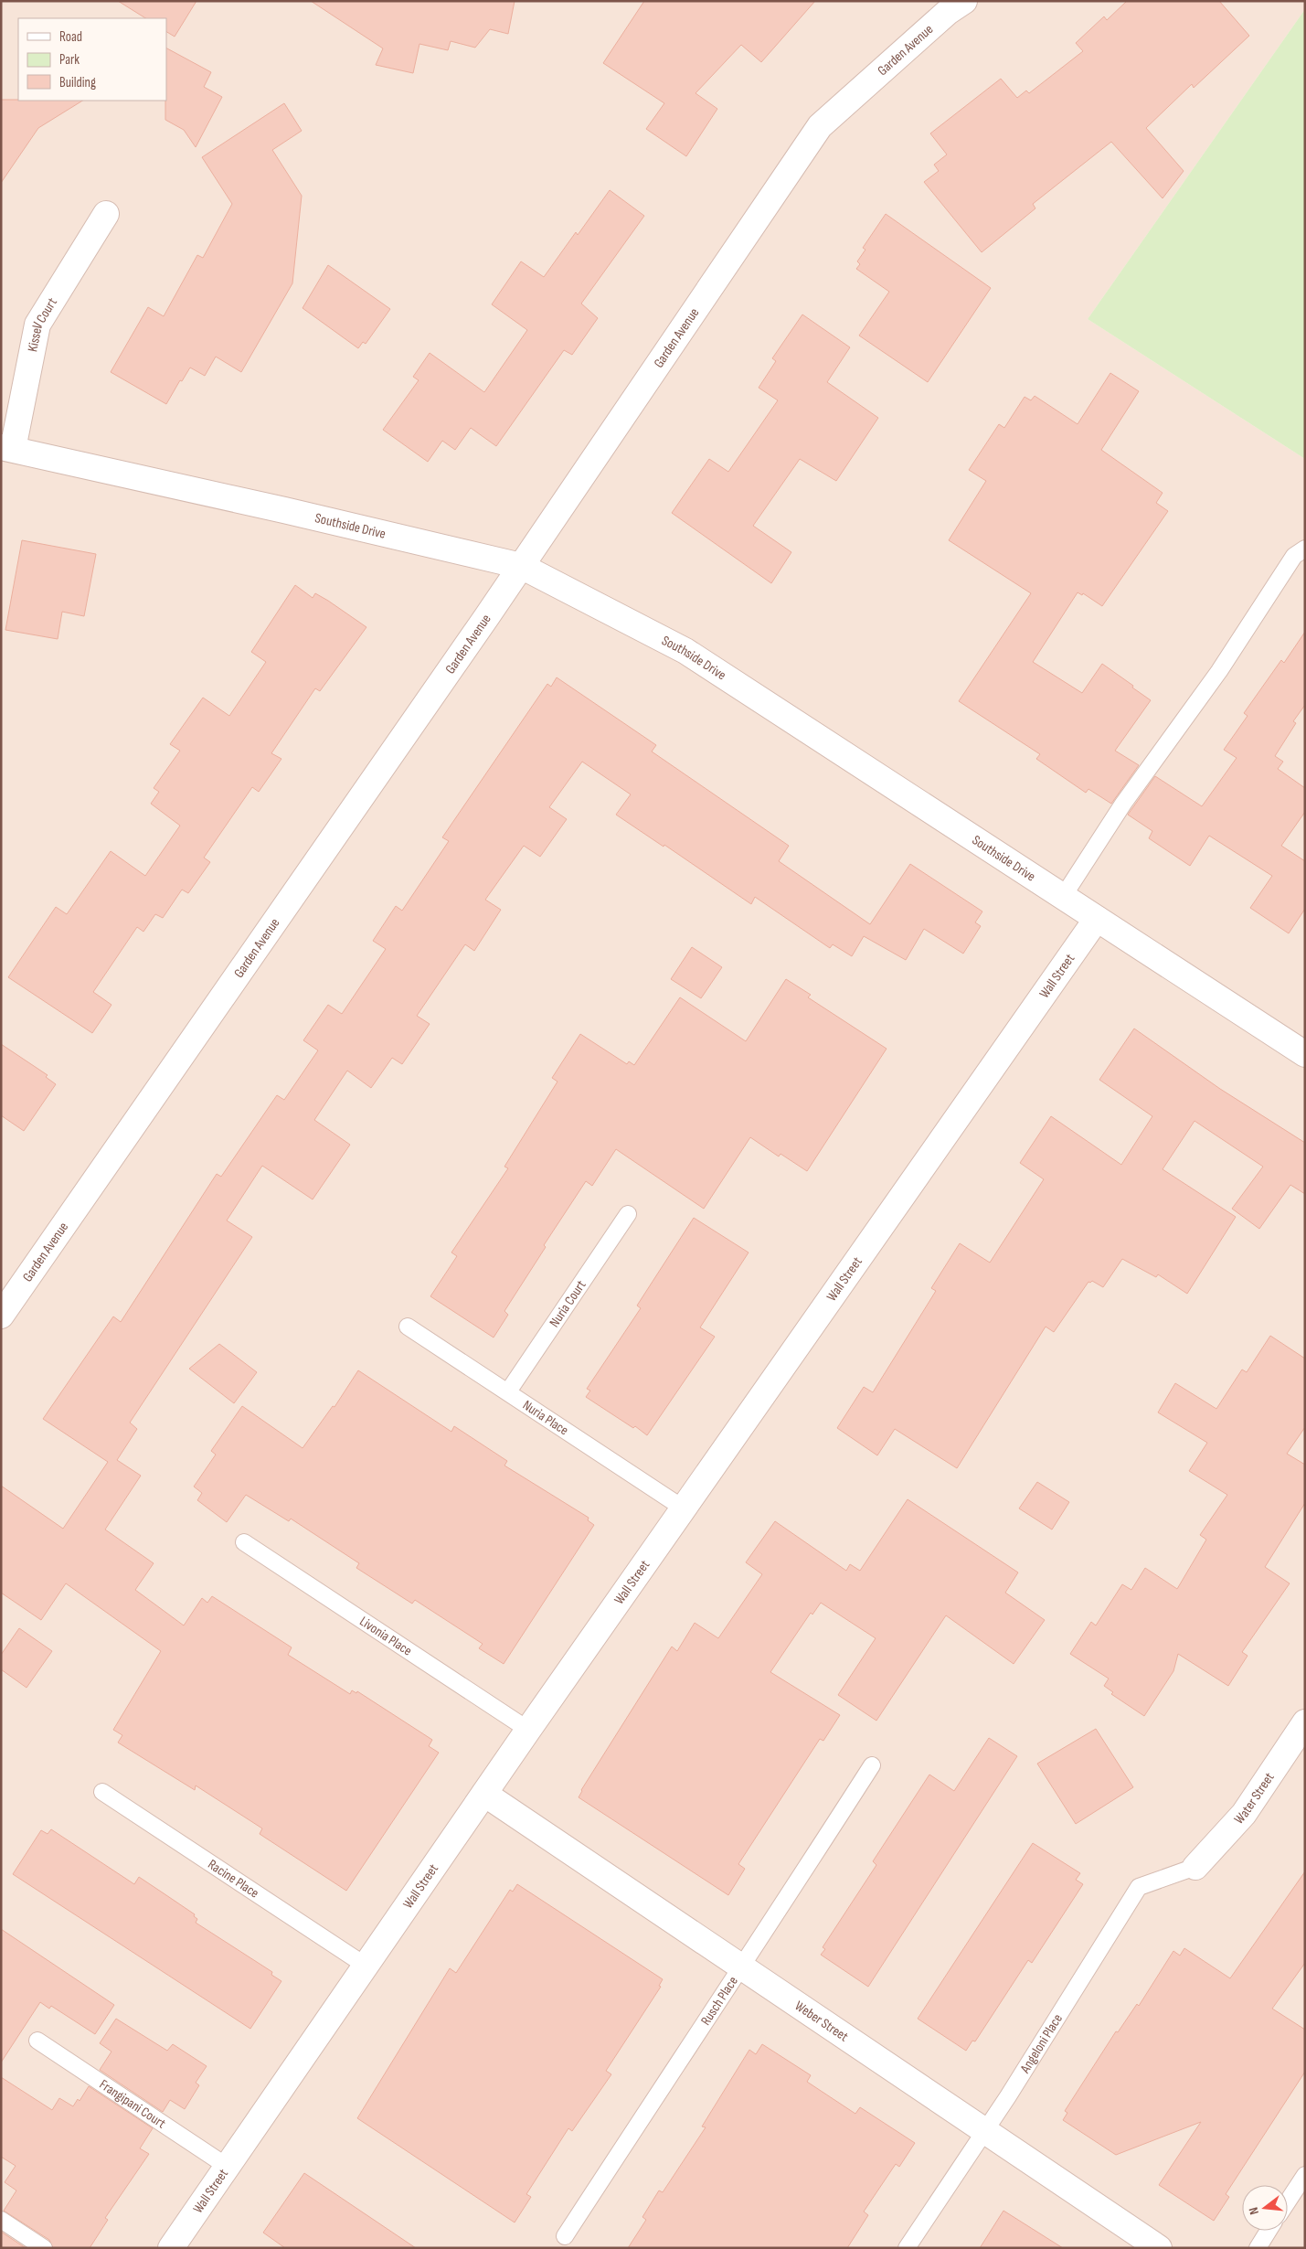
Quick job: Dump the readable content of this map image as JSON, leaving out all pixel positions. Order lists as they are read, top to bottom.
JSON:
{
  "streets": {
    "street": [
      "Garden Avenue",
      "Kissell Court",
      "Southside Drive",
      "Wall Street",
      "Water Street",
      "Weber Street"
    ],
    "lane": [
      "Nuria Court",
      "Nuria Place",
      "Livonia Place",
      "Racine Place",
      "Rusch Place",
      "Angeloni Place",
      "Frangipani Court"
    ]
  },
  "crossings": [
    ["Garden Avenue", "Southside Drive"],
    ["Kissell Court", "Southside Drive"],
    ["Southside Drive", "Wall Street"],
    ["Wall Street", "Nuria Place"],
    ["Wall Street", "Livonia Place"],
    ["Wall Street", "Racine Place"],
    ["Wall Street", "Weber Street"],
    ["Wall Street", "Frangipani Court"],
    ["Nuria Court", "Nuria Place"],
    ["Water Street", "Angeloni Place"],
    ["Rusch Place", "Weber Street"],
    ["Weber Street", "Angeloni Place"]
  ],
  "legend": ["Road", "Park", "Building"],
  "north": "left"
}
